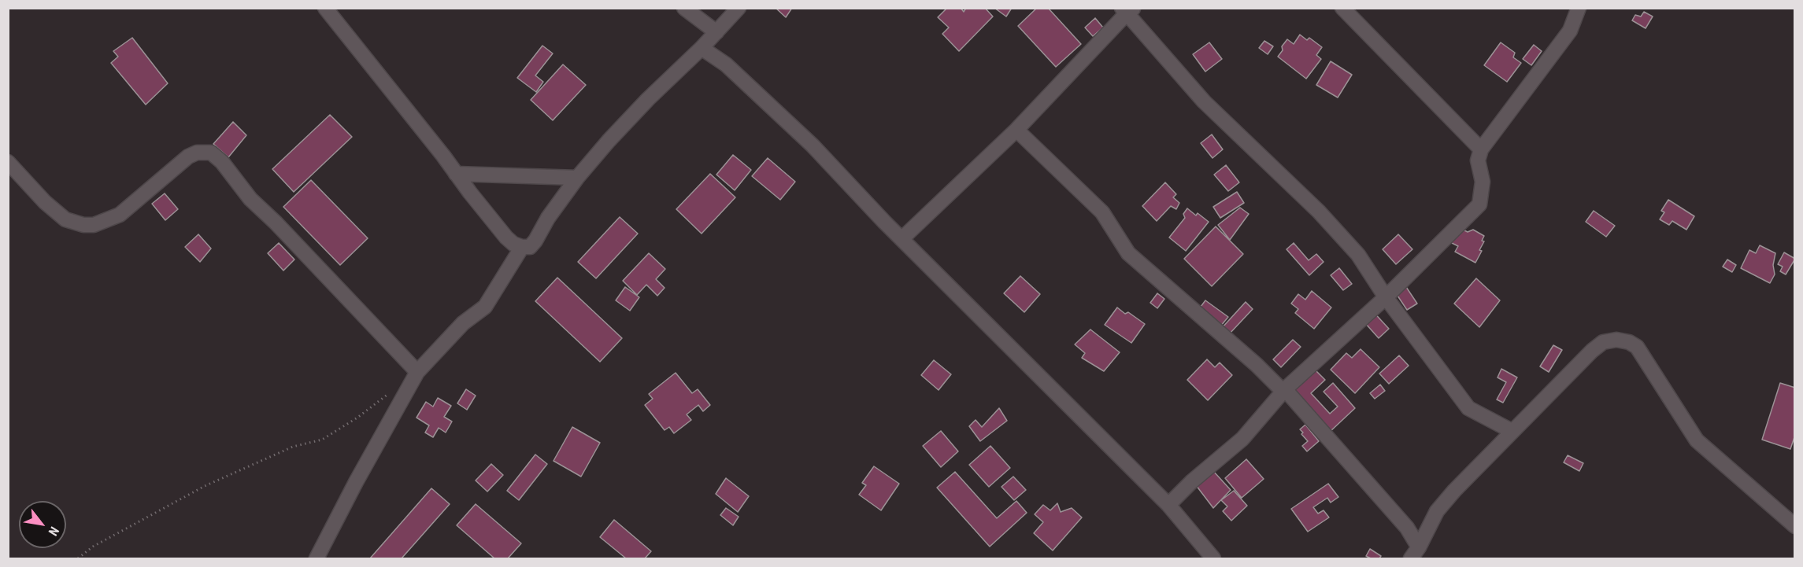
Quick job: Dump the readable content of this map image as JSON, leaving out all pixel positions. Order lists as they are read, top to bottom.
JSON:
{
  "north": "bottom right"
}
